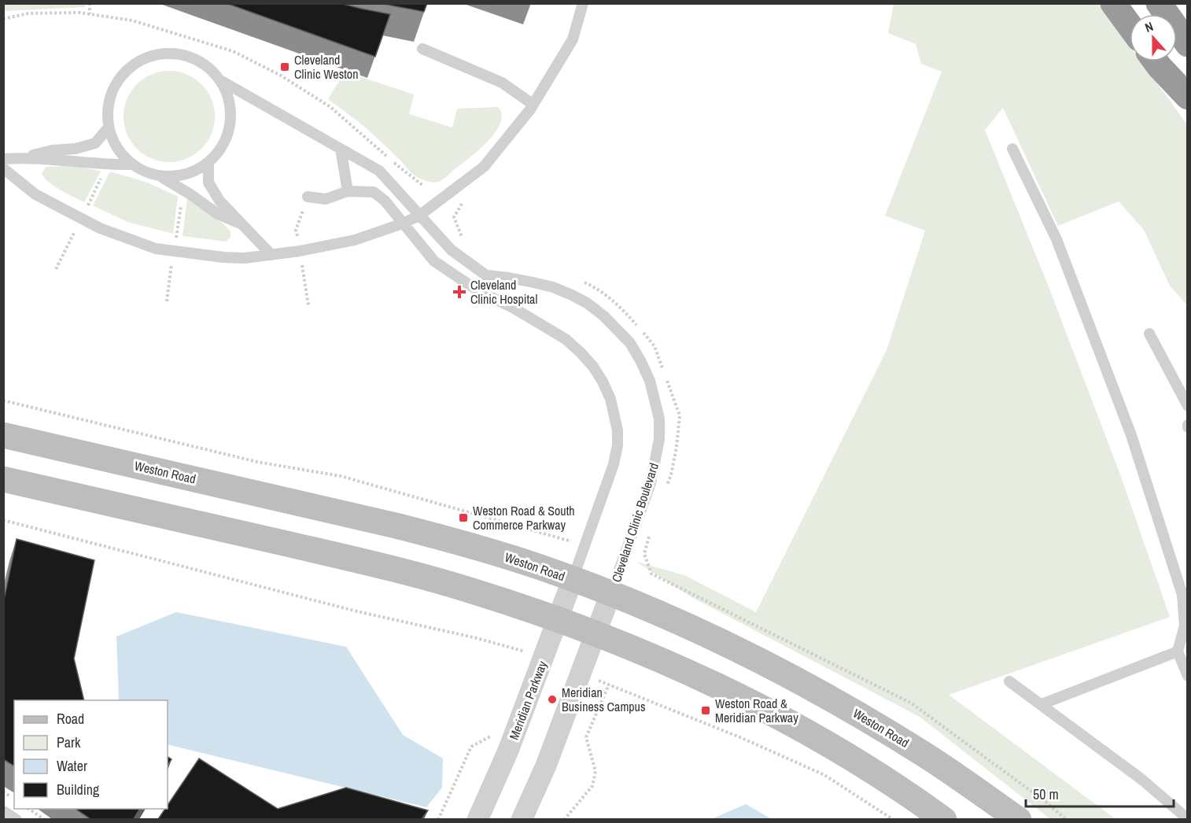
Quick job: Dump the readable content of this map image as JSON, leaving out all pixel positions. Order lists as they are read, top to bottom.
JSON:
{
  "streets": {
    "main road": ["Weston Road"],
    "street": ["Meridian Parkway"],
    "lane": ["Cleveland Clinic Boulevard"]
  },
  "crossings": [
    ["Weston Road", "Cleveland Clinic Boulevard"],
    ["Weston Road", "Meridian Parkway"]
  ],
  "places": {
    "transit": ["Cleveland Clinic Weston", "Weston Road & South Commerce Parkway", "Weston Road & Meridian Parkway"],
    "health": ["Cleveland Clinic Hospital"],
    "other": ["Meridian Business Campus"]
  },
  "legend": [
    "Road",
    "Park",
    "Water",
    "Building"
  ],
  "scale_bar": "50 m",
  "north": "top"
}
